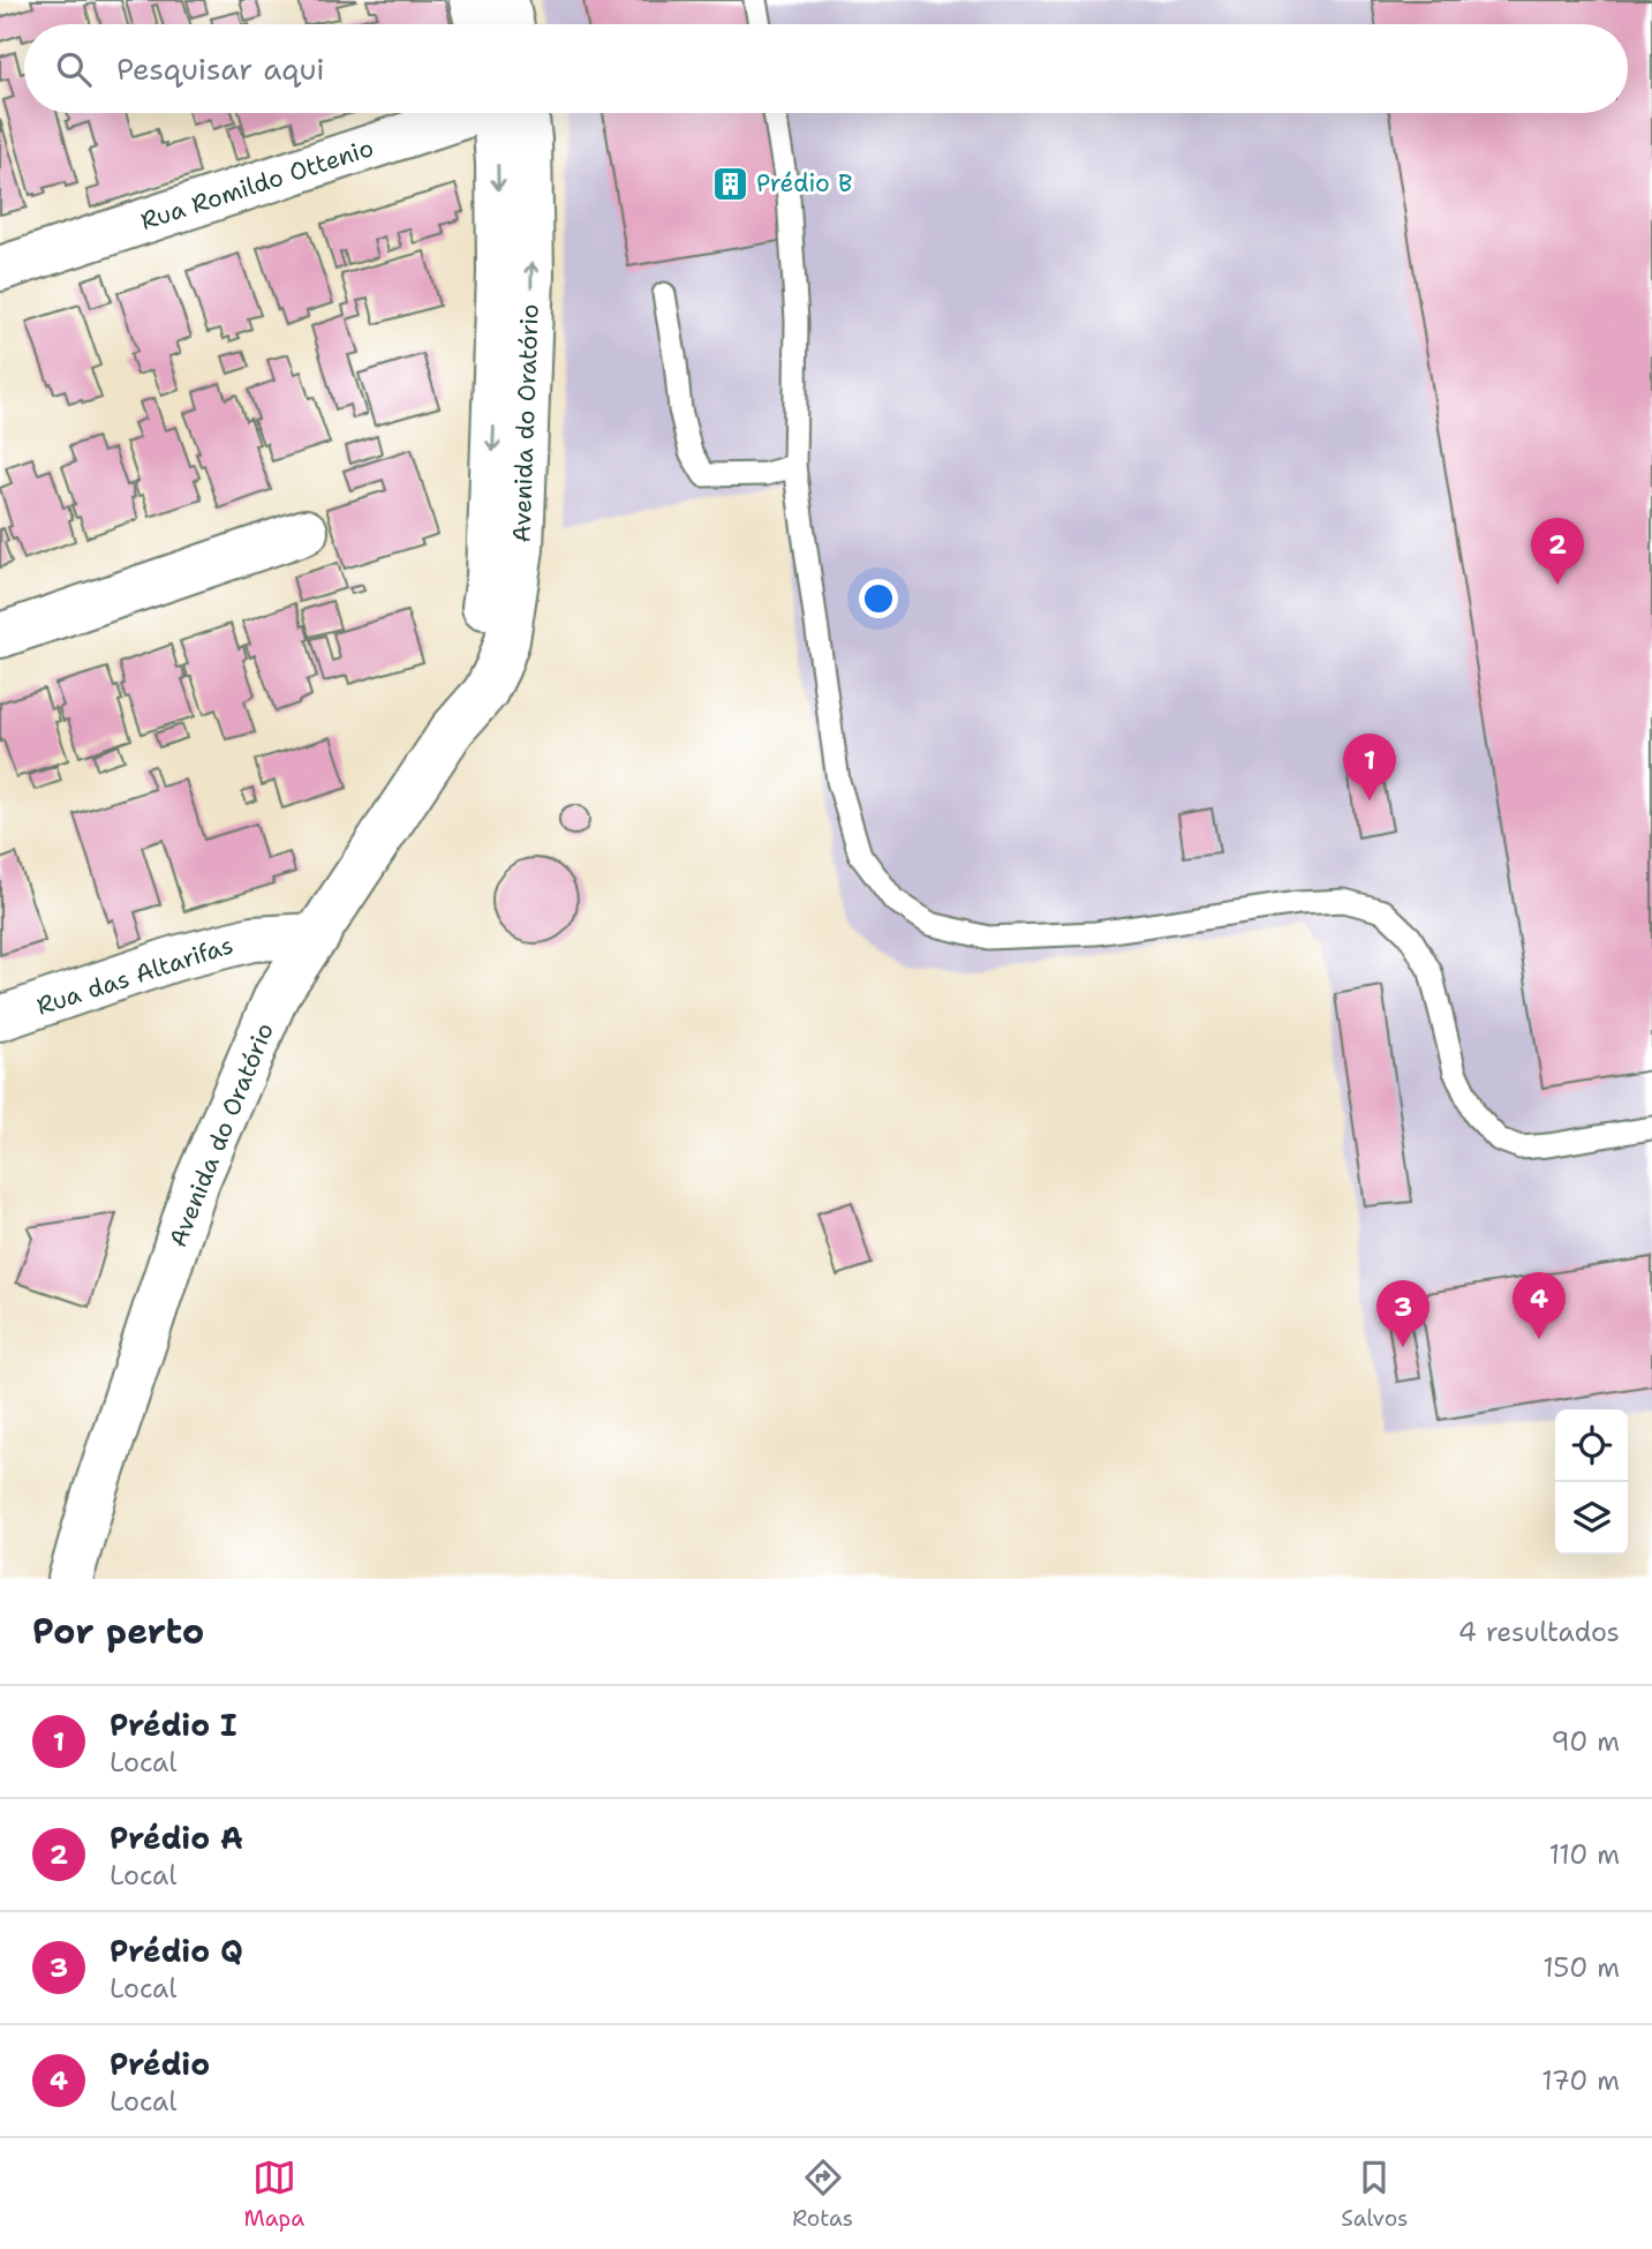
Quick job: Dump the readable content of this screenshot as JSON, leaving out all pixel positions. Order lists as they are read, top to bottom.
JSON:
{
  "streets": {
    "main road": ["Rua Romildo Ottenio", "Avenida do Oratório", "Rua das Altarifas"]
  },
  "crossings": [
    ["Avenida do Oratório", "Rua das Altarifas"]
  ],
  "places": {
    "building": ["Prédio B"]
  },
  "page": {
    "search": "Pesquisar aqui",
    "pins": [
      "2",
      "1",
      "4",
      "3"
    ],
    "heading": ["Por perto", "4 resultados"],
    "list": [
      {
        "mark": "1",
        "name": "Prédio I",
        "note": "Local",
        "value": "90 m"
      },
      {
        "mark": "2",
        "name": "Prédio A",
        "note": "Local",
        "value": "110 m"
      },
      {
        "mark": "3",
        "name": "Prédio Q",
        "note": "Local",
        "value": "150 m"
      },
      {
        "mark": "4",
        "name": "Prédio",
        "note": "Local",
        "value": "170 m"
      }
    ],
    "nav": ["Mapa", "Rotas", "Salvos"]
  }
}
